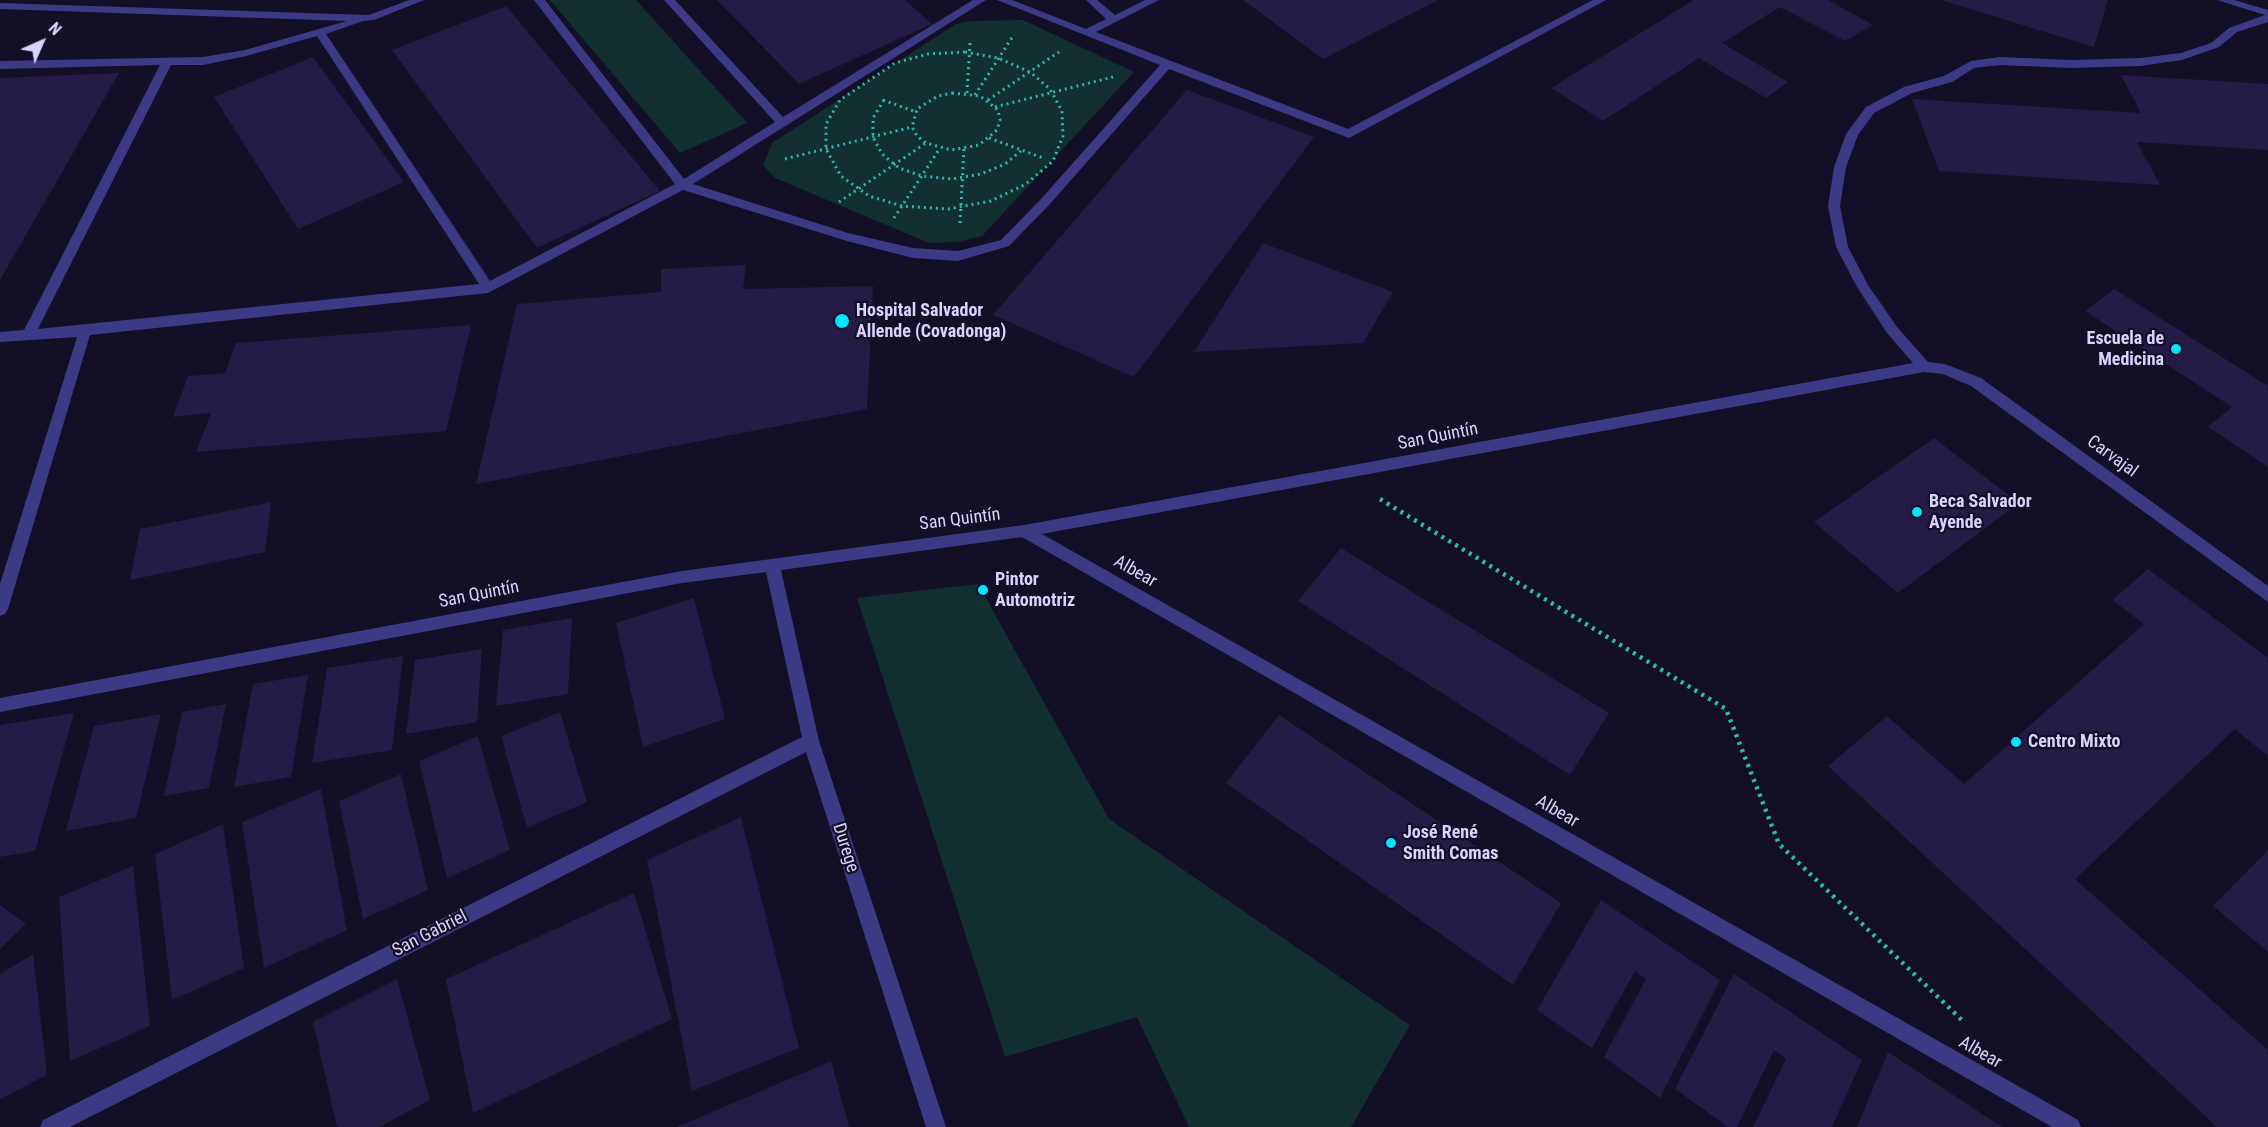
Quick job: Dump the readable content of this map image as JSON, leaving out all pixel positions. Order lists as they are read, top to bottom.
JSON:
{
  "streets": {
    "street": [
      "San Quintín",
      "Carvajal",
      "Albear",
      "Durege",
      "San Gabriel"
    ]
  },
  "crossings": [
    ["San Quintín", "Carvajal"],
    ["San Quintín", "Albear"],
    ["San Quintín", "Durege"],
    ["Durege", "San Gabriel"]
  ],
  "places": [
    "Hospital Salvador Allende (Covadonga)",
    "Escuela de Medicina",
    "Beca Salvador Ayende",
    "Pintor Automotriz",
    "Centro Mixto",
    "José René Smith Comas"
  ],
  "north": "top right"
}
